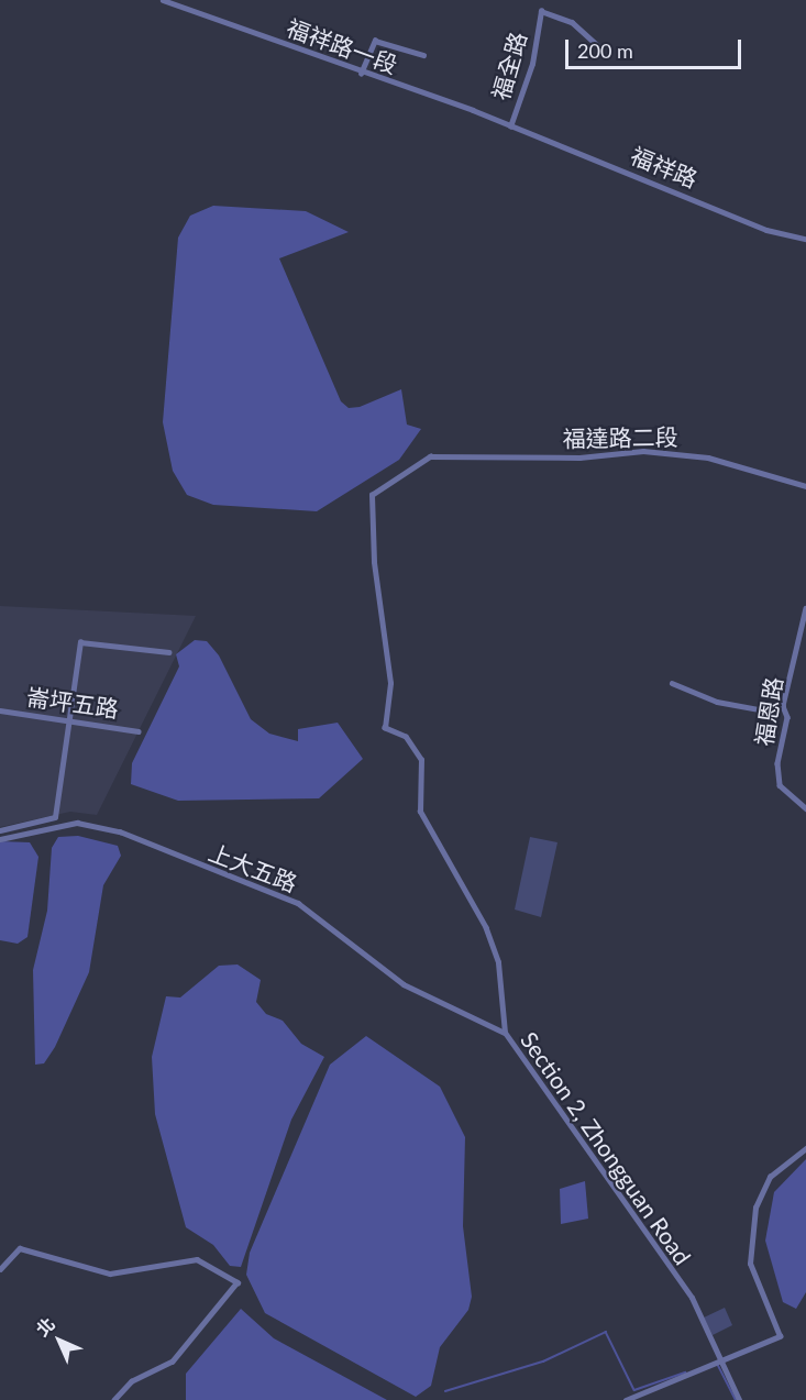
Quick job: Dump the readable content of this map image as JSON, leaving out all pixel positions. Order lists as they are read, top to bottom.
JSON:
{
  "streets": {
    "street": [
      "福祥路一段",
      "福全路",
      "福祥路",
      "福達路二段",
      "崙坪五路",
      "福恩路",
      "上大五路",
      "Section 2, Zhongguan Road"
    ]
  },
  "crossings": [
    ["福祥路一段", "福全路"],
    ["福祥路一段", "福祥路"],
    ["福全路", "福祥路"],
    ["福達路二段", "Section 2, Zhongguan Road"],
    ["上大五路", "Section 2, Zhongguan Road"]
  ],
  "scale_bar": "200 m",
  "north": "top left"
}
